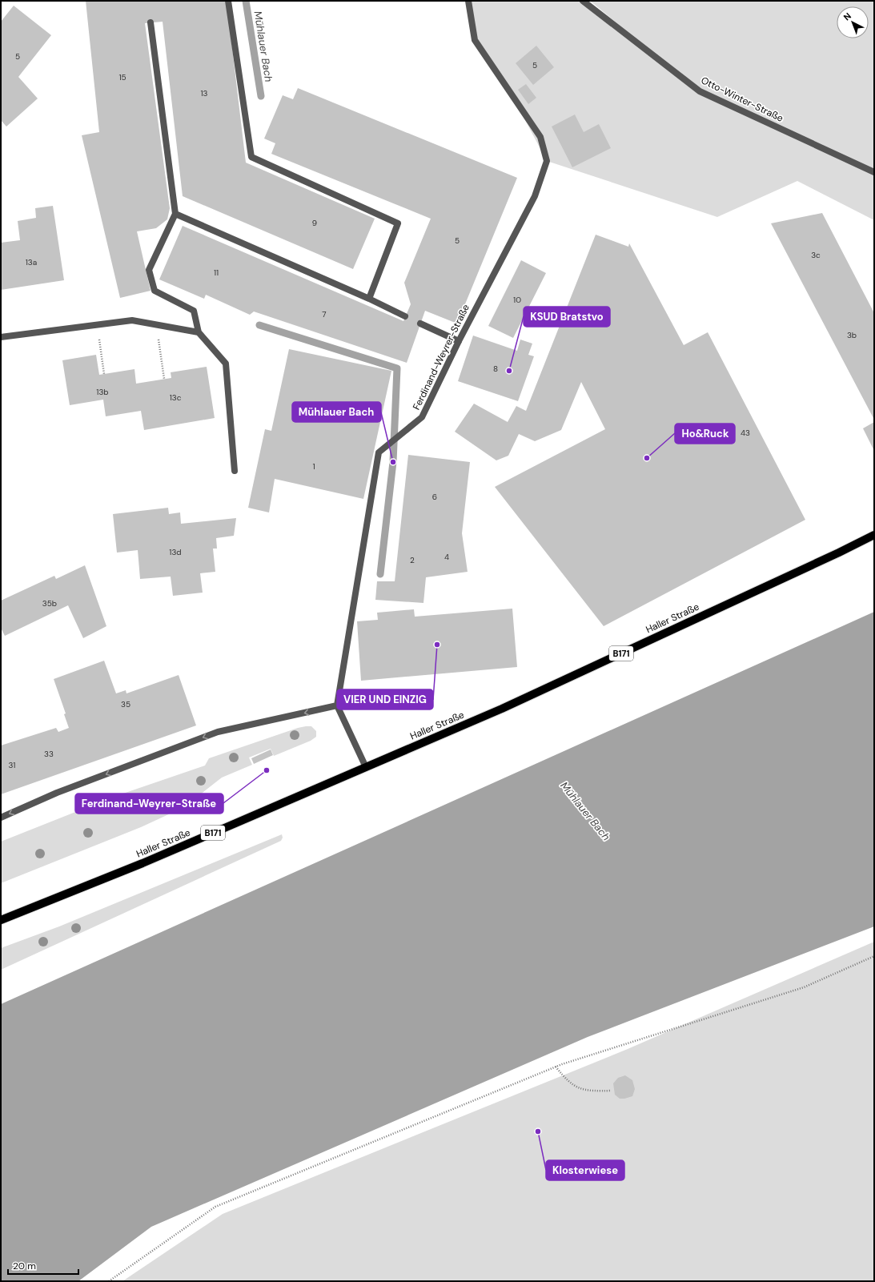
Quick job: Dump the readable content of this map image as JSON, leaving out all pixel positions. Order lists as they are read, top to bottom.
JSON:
{
  "streets": {
    "main road": ["Haller Straße", "B171"],
    "street": ["Otto-Winter-Straße", "Ferdinand-Weyrer-Straße"]
  },
  "water": ["Mühlauer Bach"],
  "places": [
    "KSUD Bratstvo",
    "Ho&Ruck",
    "Mühlauer Bach",
    "VIER UND EINZIG",
    "Ferdinand-Weyrer-Straße",
    "Klosterwiese"
  ],
  "house_numbers": [
    "5",
    "5",
    "15",
    "13",
    "9",
    "5",
    "3c",
    "13a",
    "11",
    "10",
    "7",
    "3b",
    "8",
    "13b",
    "13c",
    "43",
    "1",
    "6",
    "13d",
    "4",
    "2",
    "35b",
    "35",
    "33",
    "31"
  ],
  "scale_bar": "20 m",
  "north": "top left"
}
